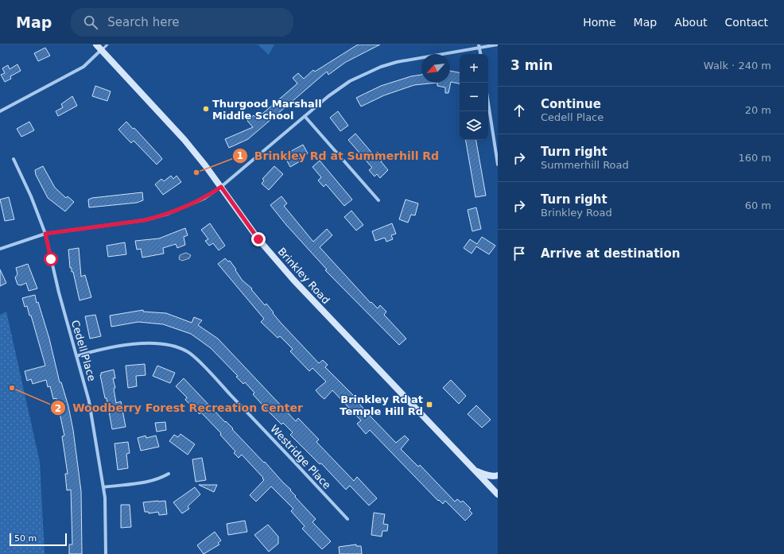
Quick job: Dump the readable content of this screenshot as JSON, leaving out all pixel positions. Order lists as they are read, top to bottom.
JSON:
{
  "streets": {
    "main road": ["Brinkley Road"],
    "street": ["Cedell Place", "Westridge Place"]
  },
  "crossings": [
    ["Cedell Place", "Westridge Place"]
  ],
  "places": {
    "other": ["Thurgood Marshall Middle School", "Brinkley Rd at Summerhill Rd", "Woodberry Forest Recreation Center"],
    "transit": ["Brinkley Rd at Temple Hill Rd"]
  },
  "scale_bar": "50 m",
  "north": "bottom left",
  "page": {
    "header": "Map",
    "search": "Search here",
    "nav": [
      "Home",
      "Map",
      "About",
      "Contact"
    ],
    "heading": ["3 min", "Walk · 240 m"],
    "map_buttons": ["+", "−"],
    "list": [
      ["Continue", "Cedell Place", "20 m"],
      ["Turn right", "Summerhill Road", "160 m"],
      ["Turn right", "Brinkley Road", "60 m"],
      "Arrive at destination"
    ],
    "scale": "50 m"
  }
}
